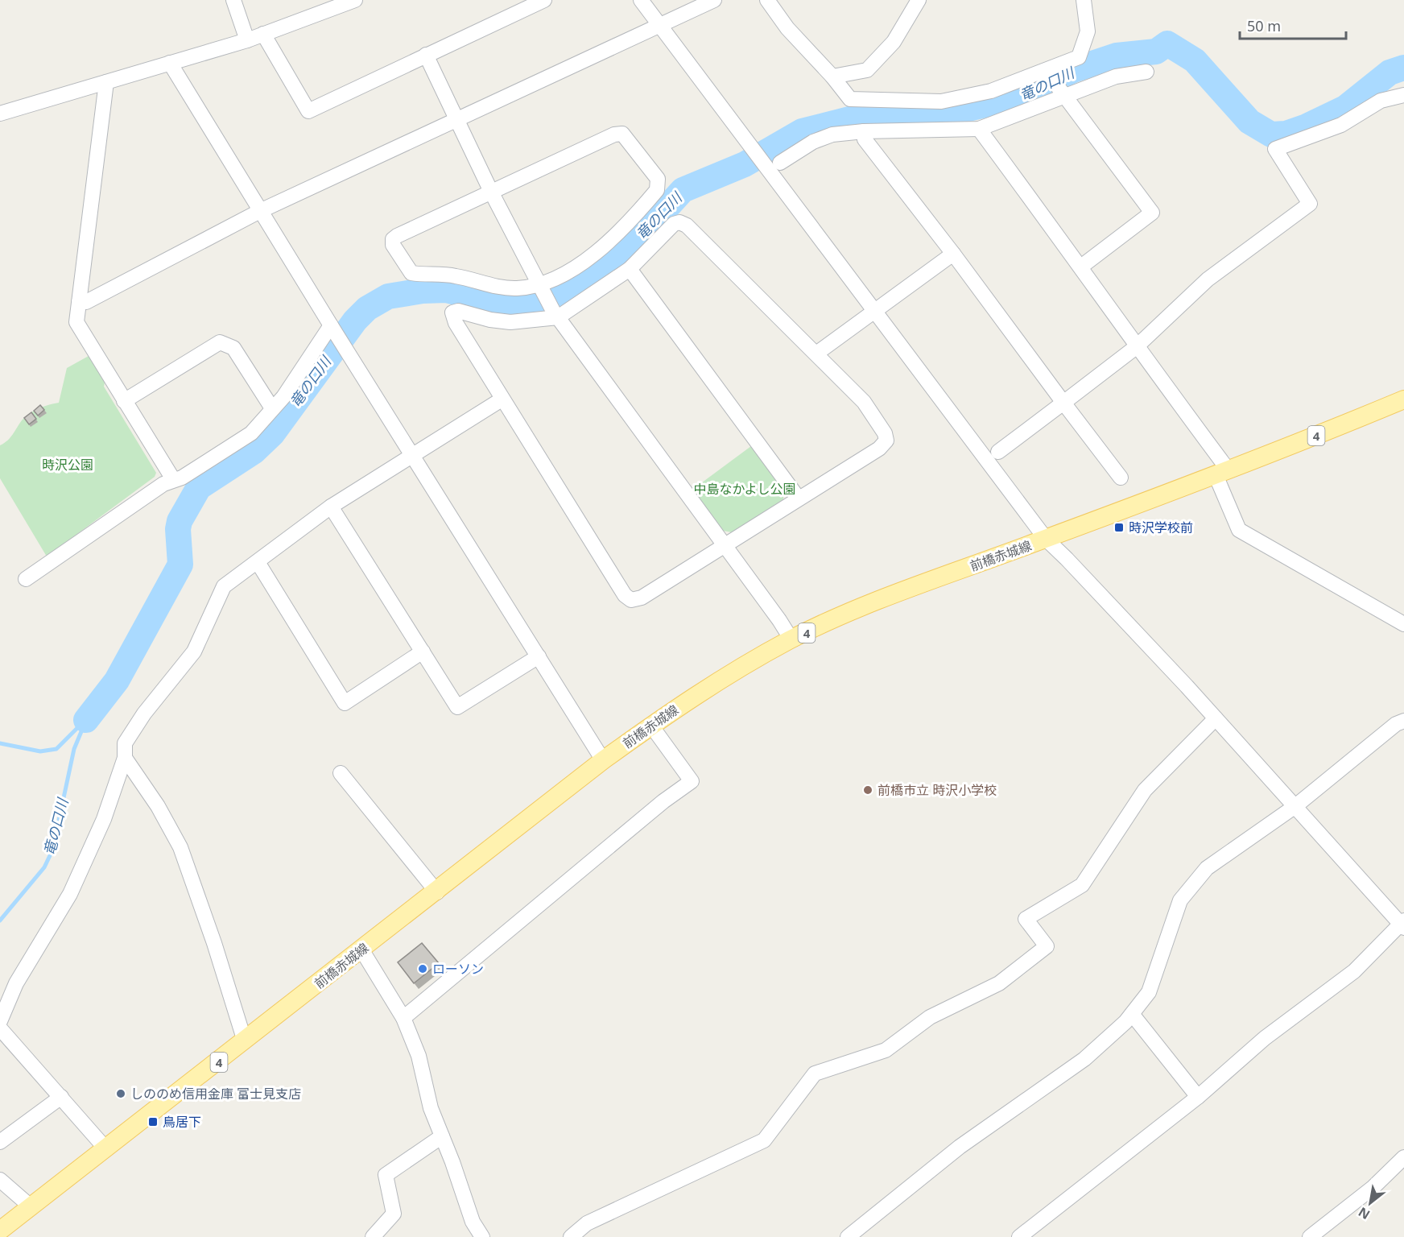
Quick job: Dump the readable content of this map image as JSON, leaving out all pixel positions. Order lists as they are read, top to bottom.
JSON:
{
  "streets": {
    "main road": ["4", "前橋赤城線"]
  },
  "water": ["竜の口川"],
  "parks": ["時沢公園", "中島なかよし公園"],
  "places": {
    "transit": ["時沢学校前", "鳥居下"],
    "other": ["前橋市立 時沢小学校", "ローソン", "しののめ信用金庫 富士見支店"]
  },
  "scale_bar": "50 m",
  "north": "bottom left"
}
